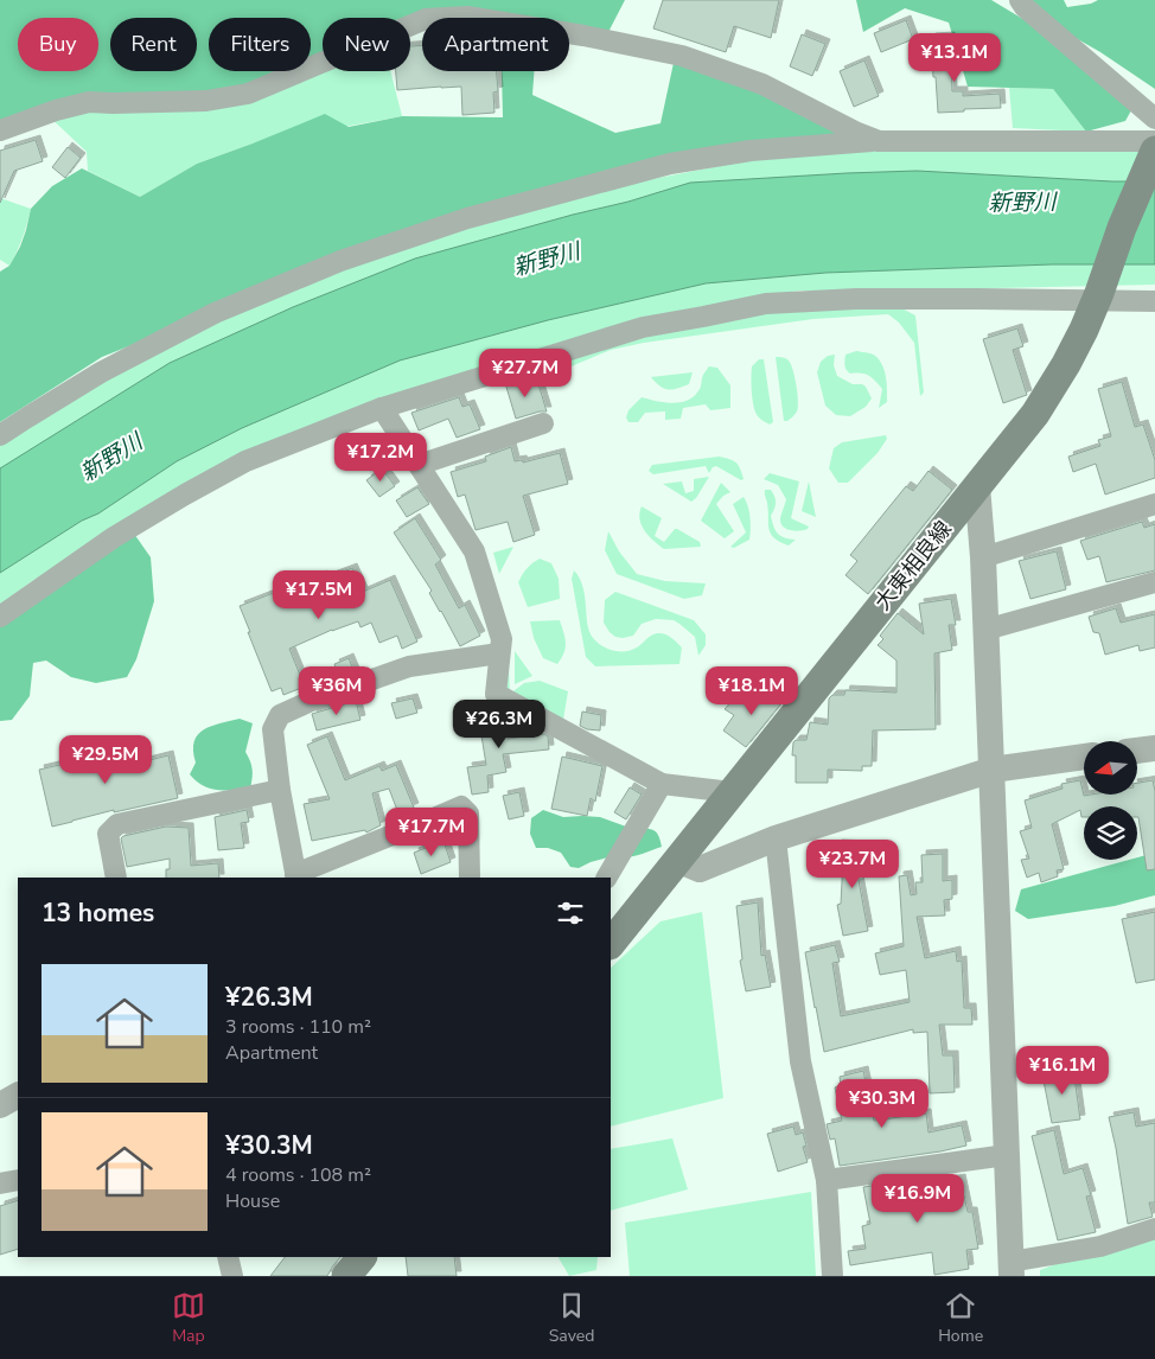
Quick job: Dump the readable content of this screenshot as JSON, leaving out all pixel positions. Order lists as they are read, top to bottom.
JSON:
{
  "streets": {
    "main road": ["大東相良線"]
  },
  "water": ["新野川"],
  "north": "left",
  "page": {
    "chip": [
      "Buy",
      "Rent",
      "Filters",
      "New",
      "Apartment"
    ],
    "price": [
      "¥13.1M",
      "¥27.7M",
      "¥17.2M",
      "¥17.5M",
      "¥36M",
      "¥18.1M",
      "¥26.3M",
      "¥29.5M",
      "¥17.7M",
      "¥23.7M",
      "¥16.1M",
      "¥30.3M",
      "¥16.9M"
    ],
    "heading": "13 homes",
    "list": [
      {
        "name": "¥26.3M",
        "note": "3 rooms · 110 m² · Apartment"
      },
      {
        "name": "¥30.3M",
        "note": "4 rooms · 108 m² · House"
      }
    ],
    "tabs": ["Map", "Saved", "Home"]
  }
}
